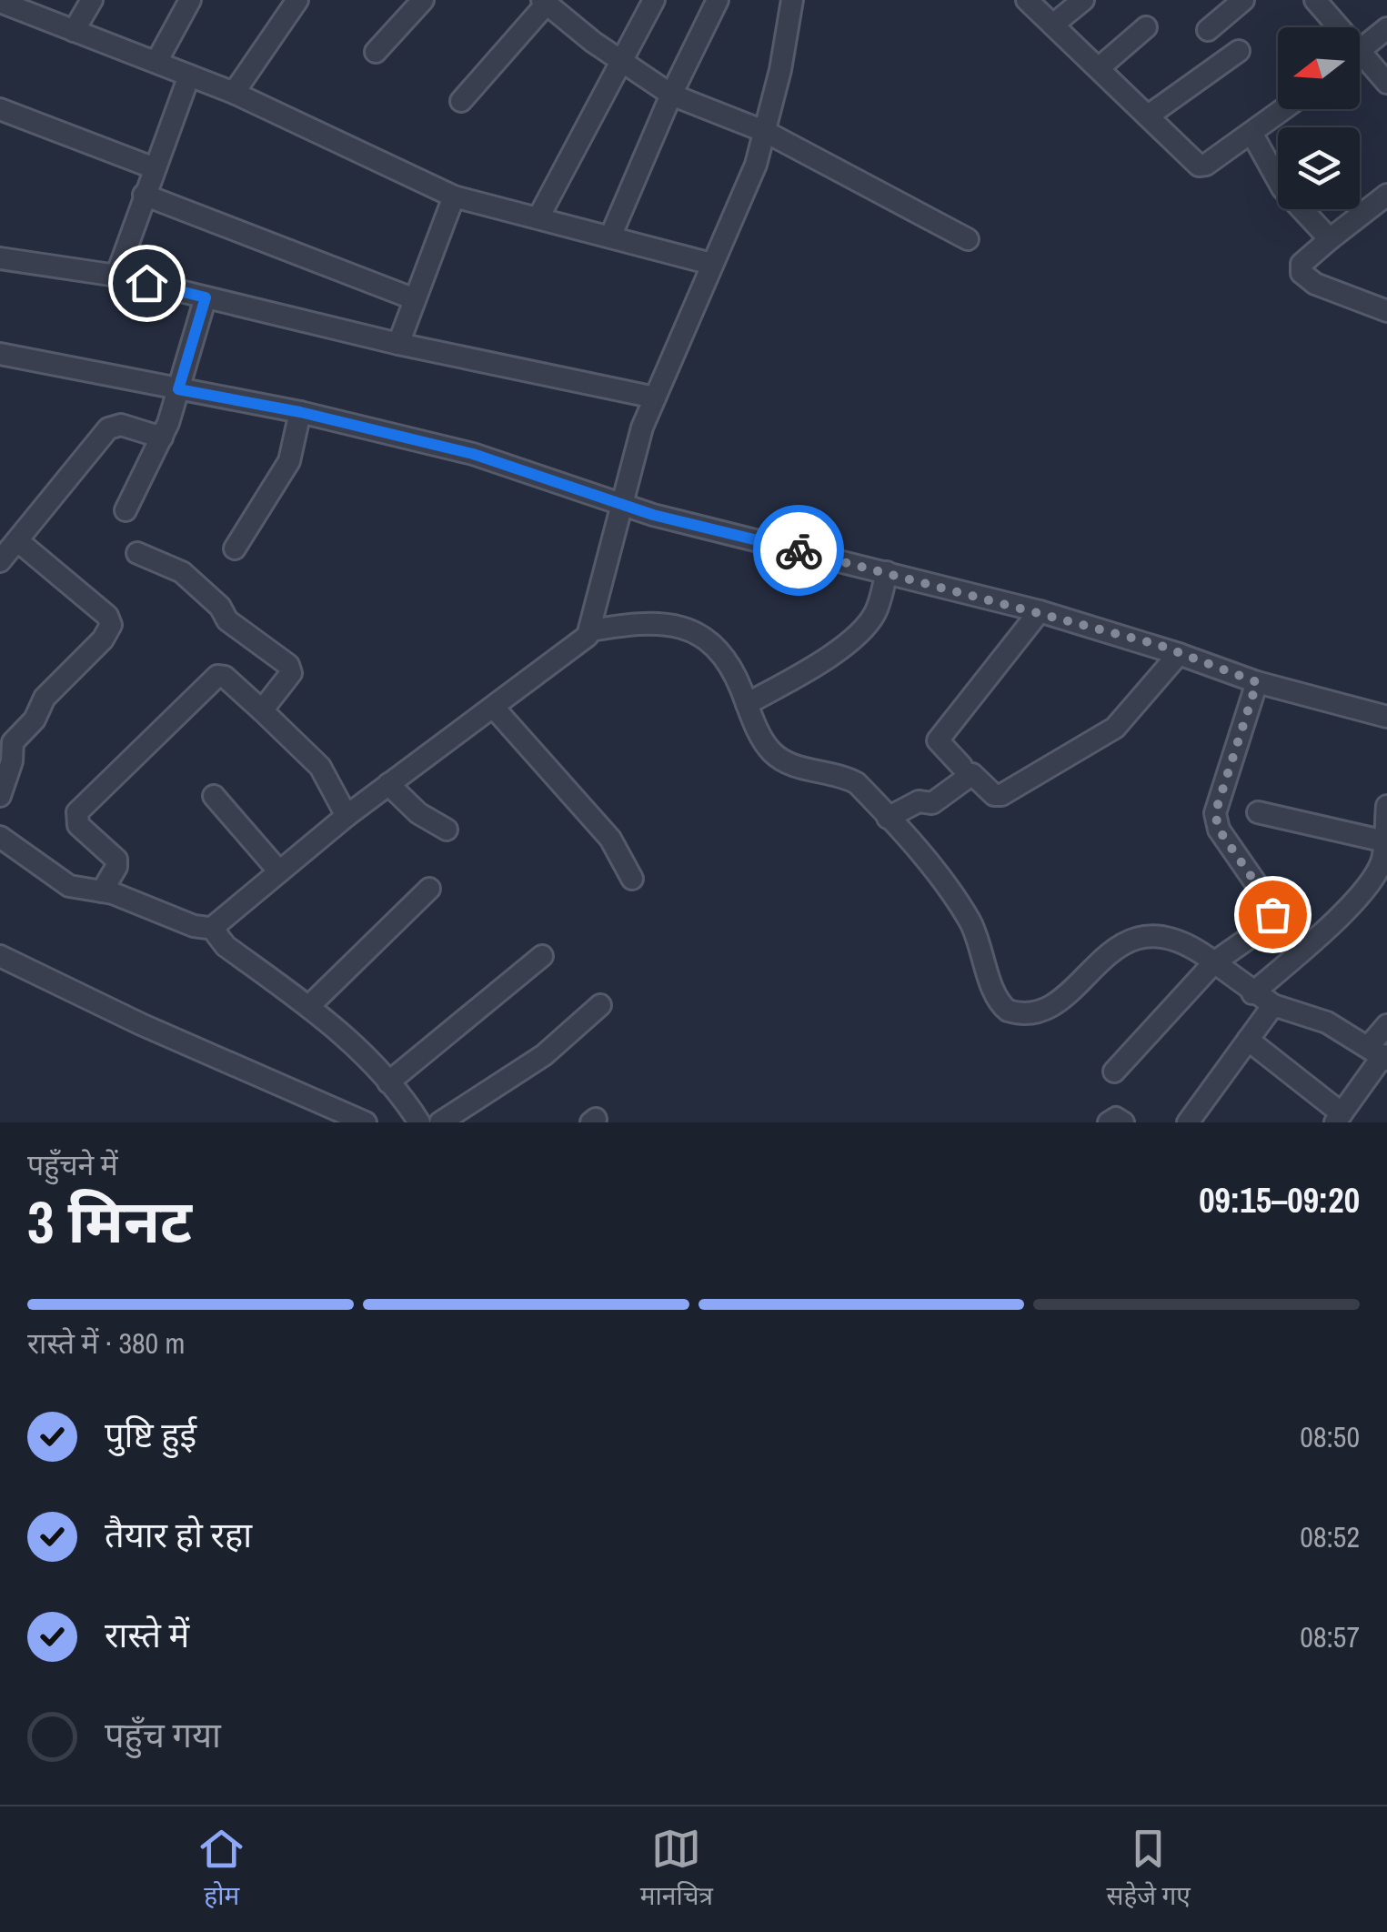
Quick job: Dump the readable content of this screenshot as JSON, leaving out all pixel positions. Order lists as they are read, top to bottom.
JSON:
{
  "north": "left",
  "page": {
    "heading": ["3 मिनट", "पहुँचने में", "09:15–09:20"],
    "bar": "रास्ते में · 380 m",
    "list": [
      ["पुष्टि हुई", "08:50"],
      ["तैयार हो रहा", "08:52"],
      ["रास्ते में", "08:57"],
      "पहुँच गया"
    ],
    "tabs": ["होम", "मानचित्र", "सहेजे गए"]
  }
}
